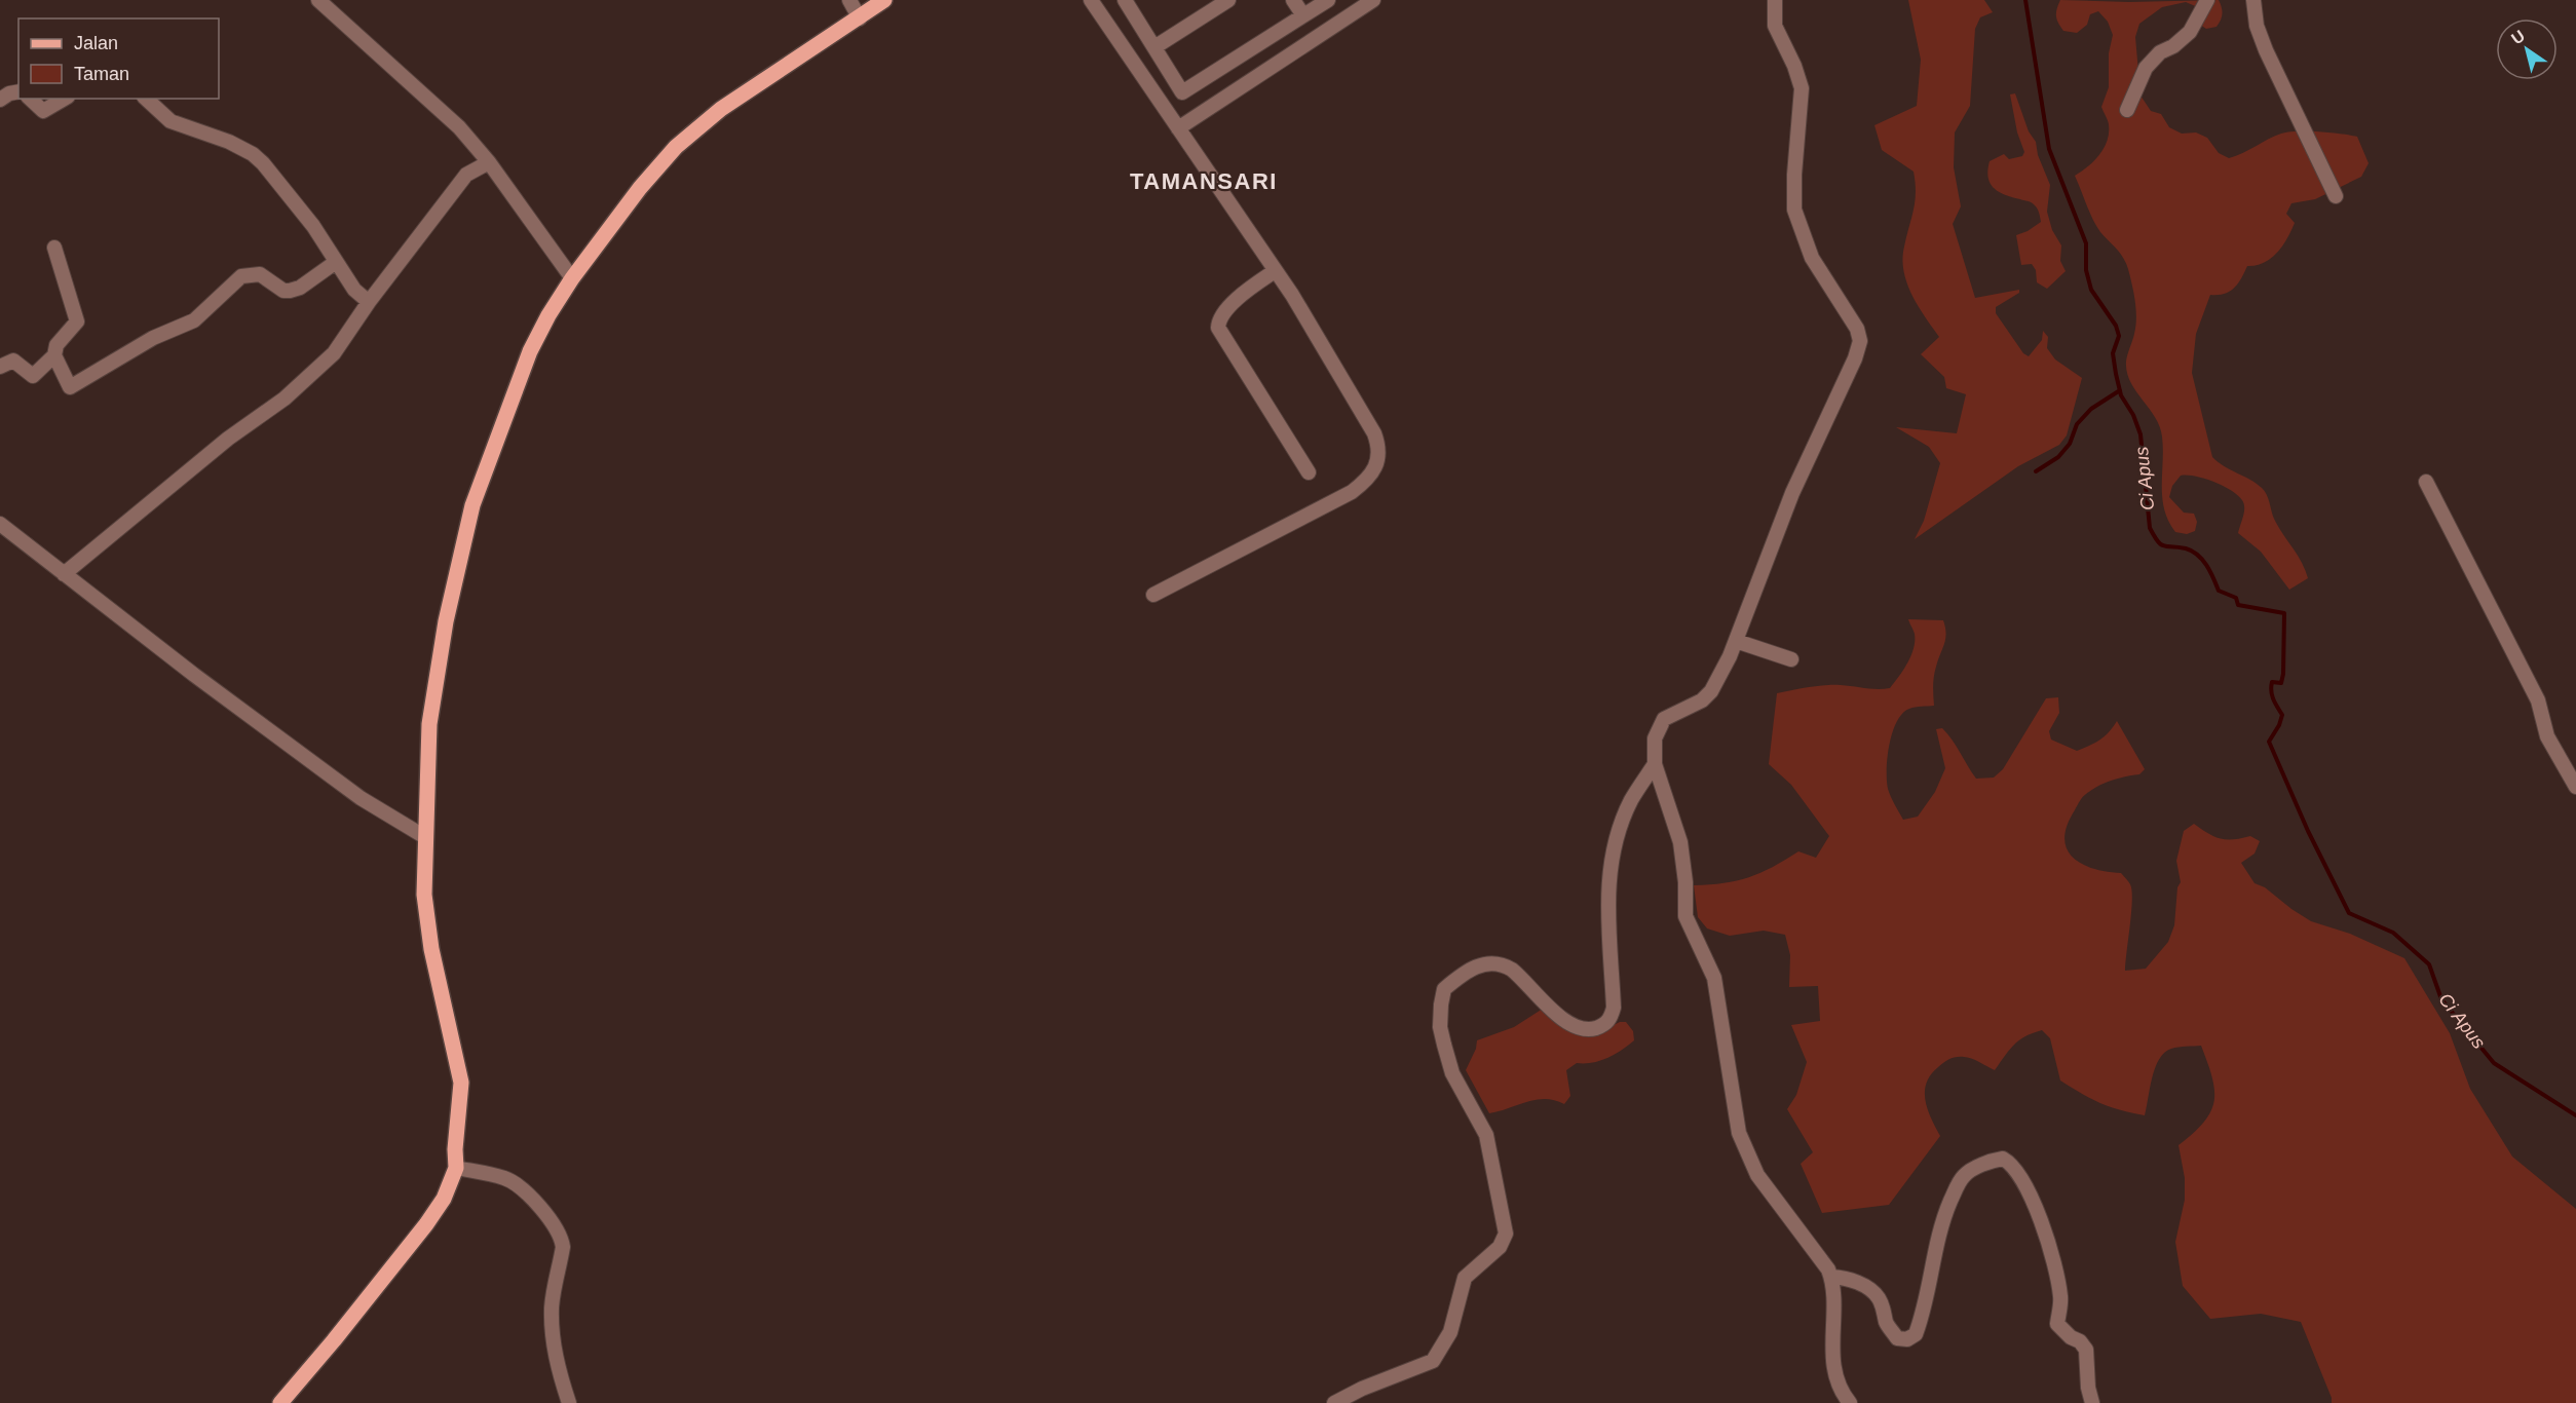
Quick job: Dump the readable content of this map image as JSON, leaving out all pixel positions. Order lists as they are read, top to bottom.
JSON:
{
  "districts": ["TAMANSARI"],
  "water": ["Ci Apus"],
  "legend": ["Jalan", "Taman"],
  "north": "top left"
}
